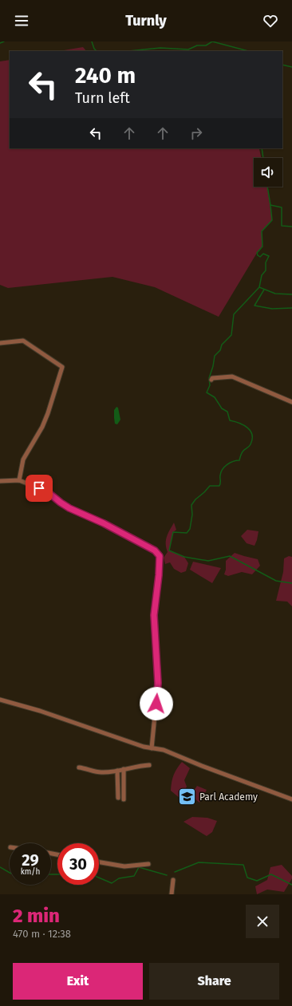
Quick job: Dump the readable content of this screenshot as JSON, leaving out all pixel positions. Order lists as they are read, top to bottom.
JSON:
{
  "places": {
    "school or university": ["Parl Academy"]
  },
  "page": {
    "header": "Turnly",
    "turn": ["240 m", "Turn left"],
    "speed": "29 km/h",
    "limit": "30",
    "heading": ["2 min", "470 m · 12:38"],
    "buttons": ["Exit", "Share"]
  }
}
